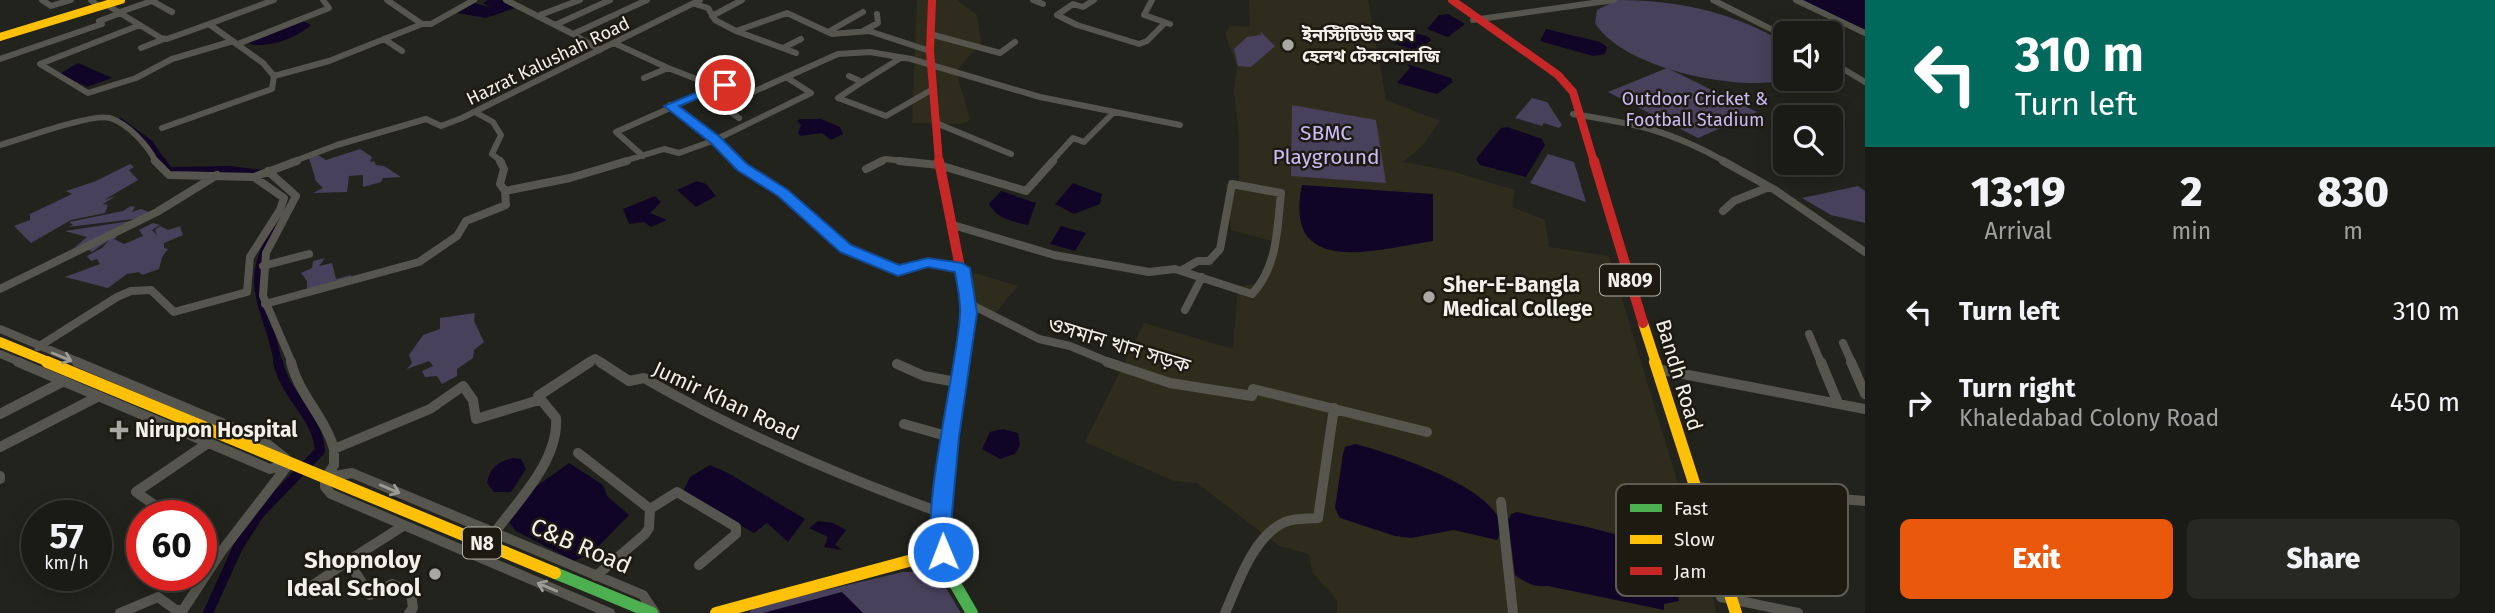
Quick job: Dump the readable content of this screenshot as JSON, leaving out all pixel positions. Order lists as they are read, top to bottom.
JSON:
{
  "streets": {
    "main road": [
      "N809",
      "Bandh Road",
      "N8",
      "C&B Road"
    ],
    "street": ["Hazrat Kalushah Road", "ওসমান খান সড়ক", "Jumir Khan Road"]
  },
  "crossings": [
    ["N8", "C&B Road"]
  ],
  "parks": ["Outdoor Cricket & Football Stadium", "SBMC Playground"],
  "places": {
    "other": ["ইনস্টিটিউট অব হেলথ টেকনোলজি", "Sher-E-Bangla Medical College", "Shopnoloy Ideal School"],
    "health": ["Nirupon Hospital"]
  },
  "legend": ["Fast", "Slow", "Jam"],
  "page": {
    "turn": ["310 m", "Turn left"],
    "eta": [
      "13:19",
      "Arrival",
      "2",
      "min",
      "830",
      "m"
    ],
    "list": [
      {
        "name": "Turn left",
        "value": "310 m"
      },
      {
        "name": "Turn right",
        "note": "Khaledabad Colony Road",
        "value": "450 m"
      }
    ],
    "speed": "57 km/h",
    "limit": "60",
    "buttons": ["Exit", "Share"]
  }
}
